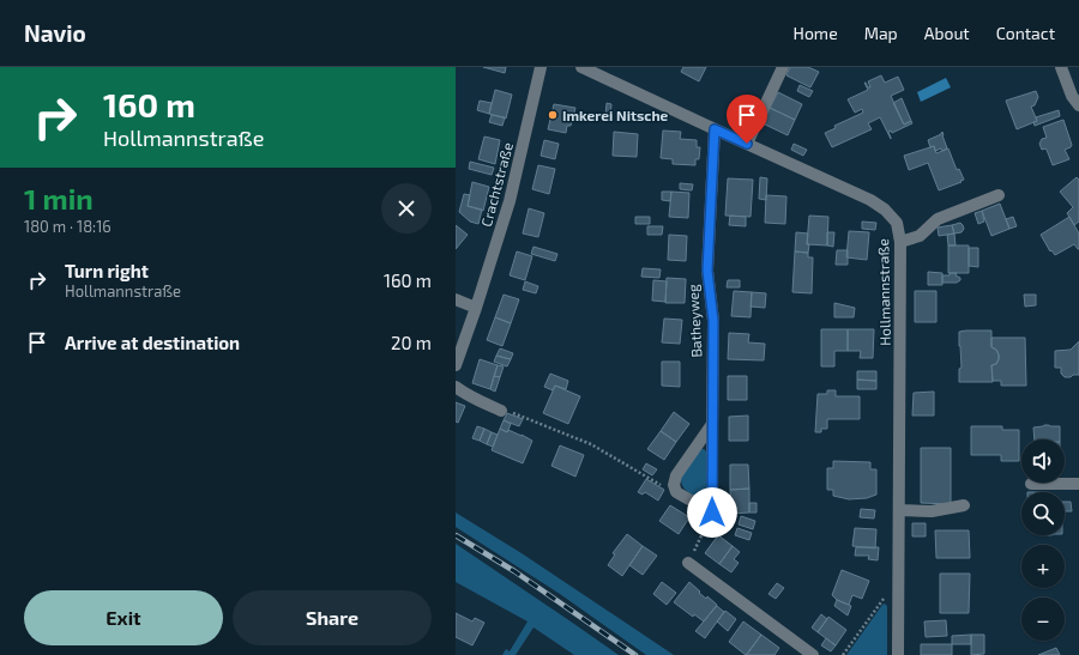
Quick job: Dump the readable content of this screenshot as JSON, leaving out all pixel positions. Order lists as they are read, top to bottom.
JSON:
{
  "streets": {
    "street": ["Crachtstraße", "Hollmannstraße", "Batheyweg"]
  },
  "crossings": [
    ["Hollmannstraße", "Batheyweg"]
  ],
  "places": ["Imkerei Nitsche"],
  "page": {
    "header": "Navio",
    "nav": [
      "Home",
      "Map",
      "About",
      "Contact"
    ],
    "turn": ["160 m", "Hollmannstraße"],
    "heading": ["1 min", "180 m · 18:16"],
    "list": [
      {
        "name": "Turn right",
        "note": "Hollmannstraße",
        "value": "160 m"
      },
      {
        "name": "Arrive at destination",
        "value": "20 m"
      }
    ],
    "map_buttons": ["+", "−"],
    "buttons": ["Exit", "Share"]
  }
}
